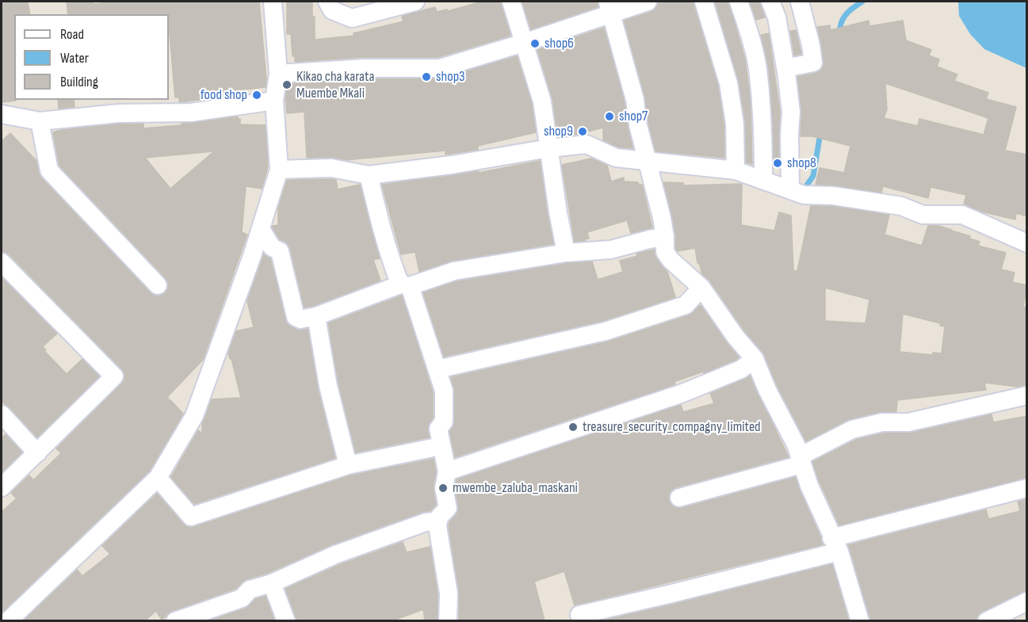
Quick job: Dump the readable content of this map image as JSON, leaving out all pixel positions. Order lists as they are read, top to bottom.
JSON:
{
  "places": [
    "shop6",
    "shop3",
    "Kikao cha karata Muembe Mkali",
    "food shop",
    "shop7",
    "shop9",
    "shop8",
    "treasure_security_compagny_limited",
    "mwembe_zaluba_maskani"
  ],
  "legend": ["Road", "Water", "Building"]
}
